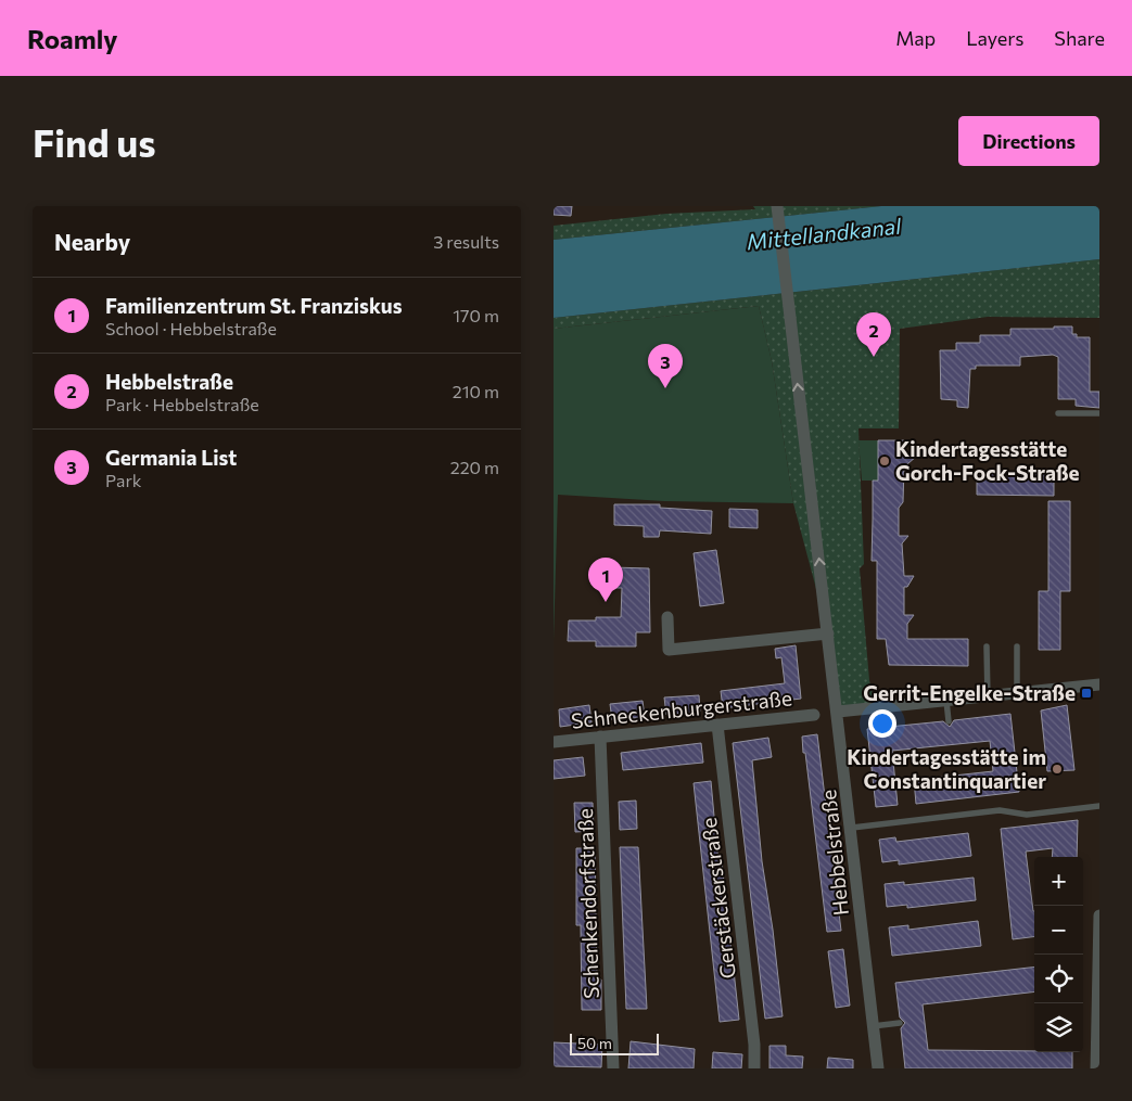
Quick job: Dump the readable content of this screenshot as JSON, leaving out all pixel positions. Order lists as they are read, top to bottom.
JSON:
{
  "streets": {
    "street": [
      "Schneckenburgerstraße",
      "Hebbelstraße",
      "Gerstäckerstraße",
      "Schenkendorfstraße"
    ]
  },
  "crossings": [
    ["Schneckenburgerstraße", "Gerstäckerstraße"],
    ["Schneckenburgerstraße", "Schenkendorfstraße"]
  ],
  "one_way": ["Hebbelstraße"],
  "water": ["Mittellandkanal"],
  "places": {
    "other": ["Kindertagesstätte Gorch-Fock-Straße", "Kindertagesstätte im Constantinquartier"],
    "transit": ["Gerrit-Engelke-Straße"]
  },
  "scale_bar": "50 m",
  "page": {
    "header": "Roamly",
    "nav": ["Map", "Layers", "Share"],
    "buttons": "Directions",
    "title": "Find us",
    "heading": ["Nearby", "3 results"],
    "list": [
      {
        "mark": "1",
        "name": "Familienzentrum St. Franziskus",
        "note": "School · Hebbelstraße",
        "value": "170 m"
      },
      {
        "mark": "2",
        "name": "Hebbelstraße",
        "note": "Park · Hebbelstraße",
        "value": "210 m"
      },
      {
        "mark": "3",
        "name": "Germania List",
        "note": "Park",
        "value": "220 m"
      }
    ],
    "pins": ["2", "3", "1"],
    "map_buttons": ["+", "−"],
    "scale": "50 m"
  }
}
